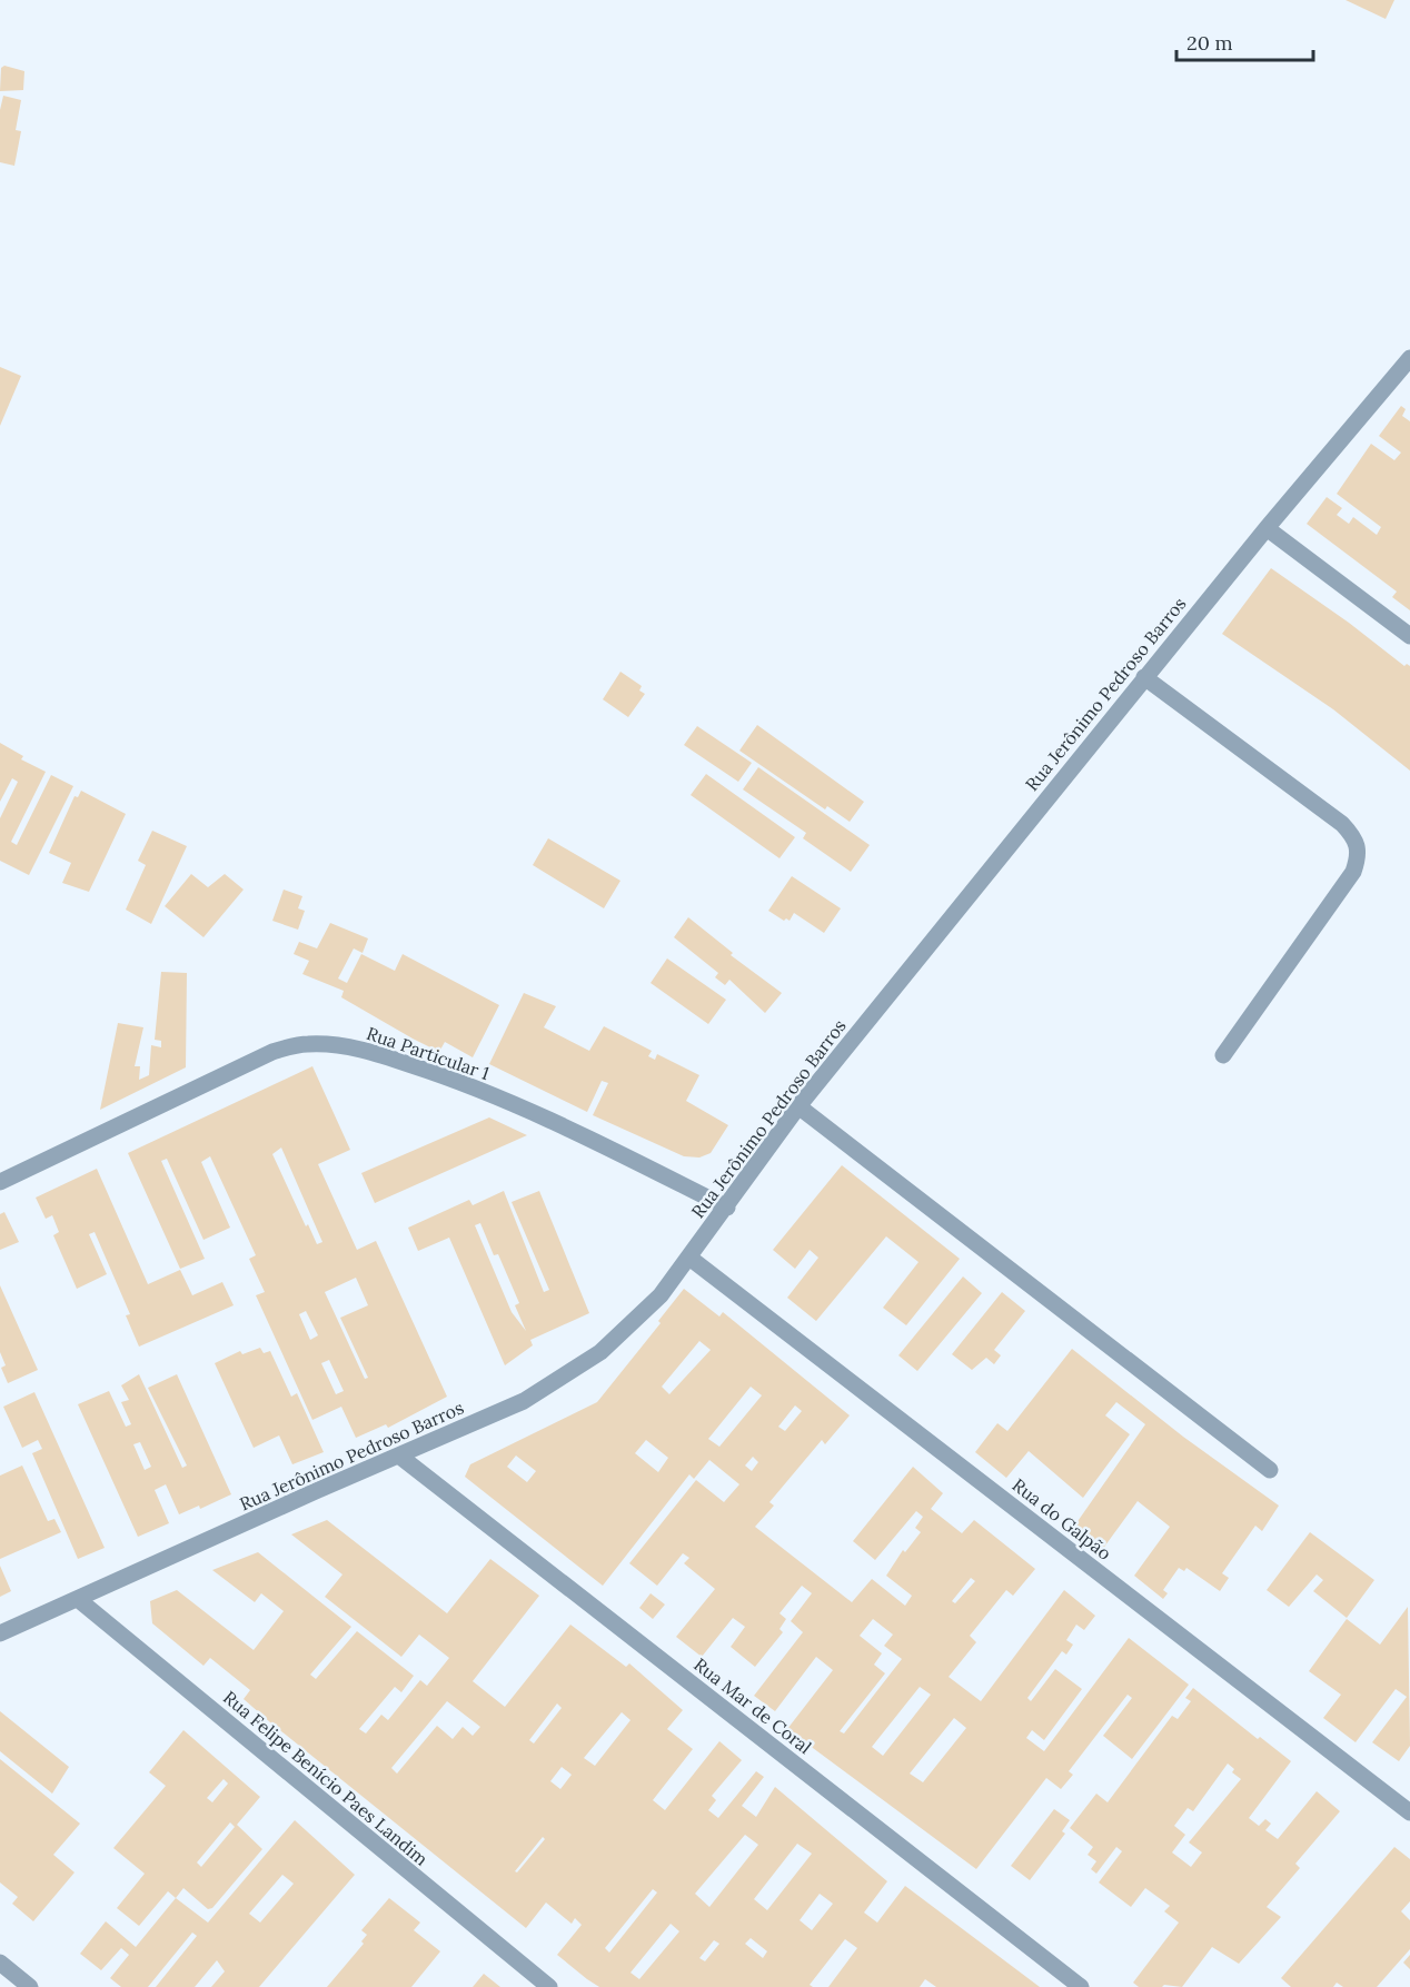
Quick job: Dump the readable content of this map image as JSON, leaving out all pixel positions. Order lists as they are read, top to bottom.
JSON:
{
  "streets": {
    "street": [
      "Rua Jerônimo Pedroso Barros",
      "Rua Particular 1",
      "Rua do Galpão",
      "Rua Mar de Coral",
      "Rua Felipe Benício Paes Landim"
    ]
  },
  "crossings": [
    ["Rua Jerônimo Pedroso Barros", "Rua Particular 1"],
    ["Rua Jerônimo Pedroso Barros", "Rua do Galpão"],
    ["Rua Jerônimo Pedroso Barros", "Rua Mar de Coral"],
    ["Rua Jerônimo Pedroso Barros", "Rua Felipe Benício Paes Landim"]
  ],
  "scale_bar": "20 m"
}
